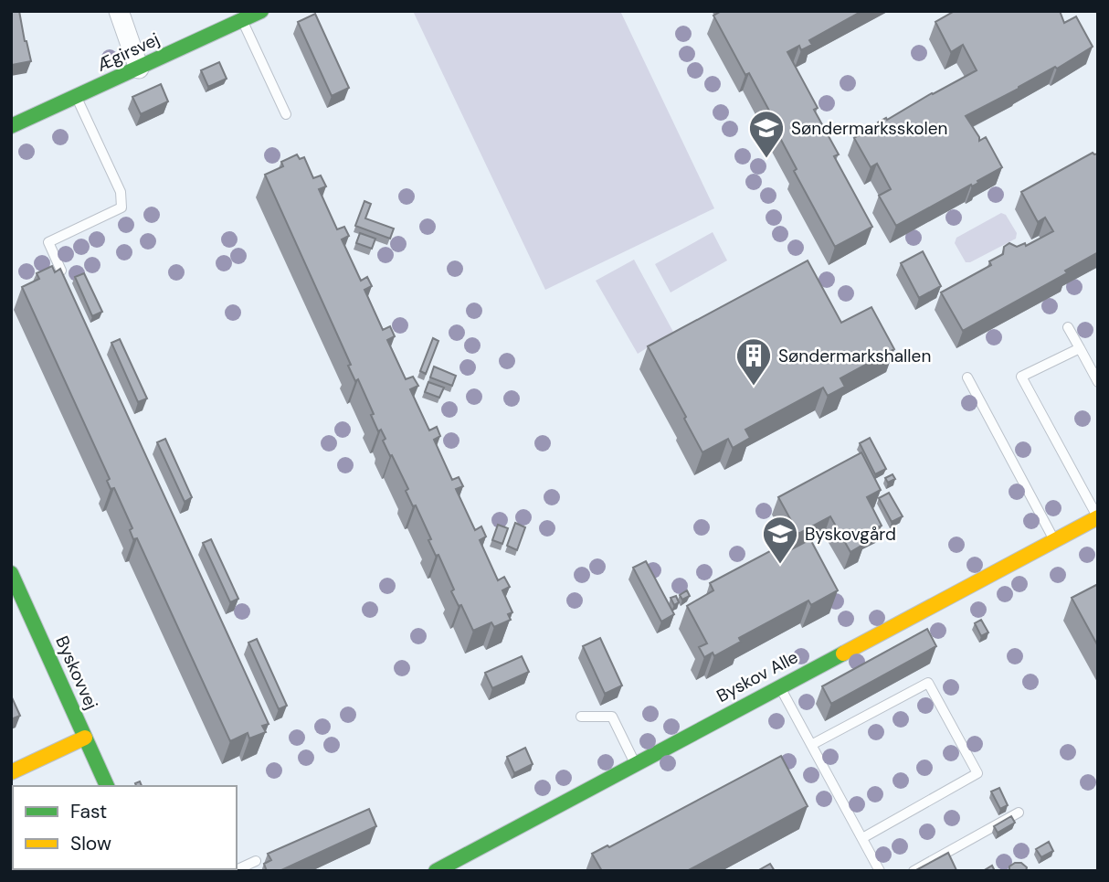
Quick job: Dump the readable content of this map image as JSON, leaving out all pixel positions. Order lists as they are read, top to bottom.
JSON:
{
  "streets": {
    "street": ["Ægirsvej", "Byskovvej", "Byskov Alle"]
  },
  "places": {
    "school or university": ["Søndermarksskolen", "Byskovgård"],
    "building": ["Søndermarkshallen"]
  },
  "legend": ["Fast", "Slow"]
}
